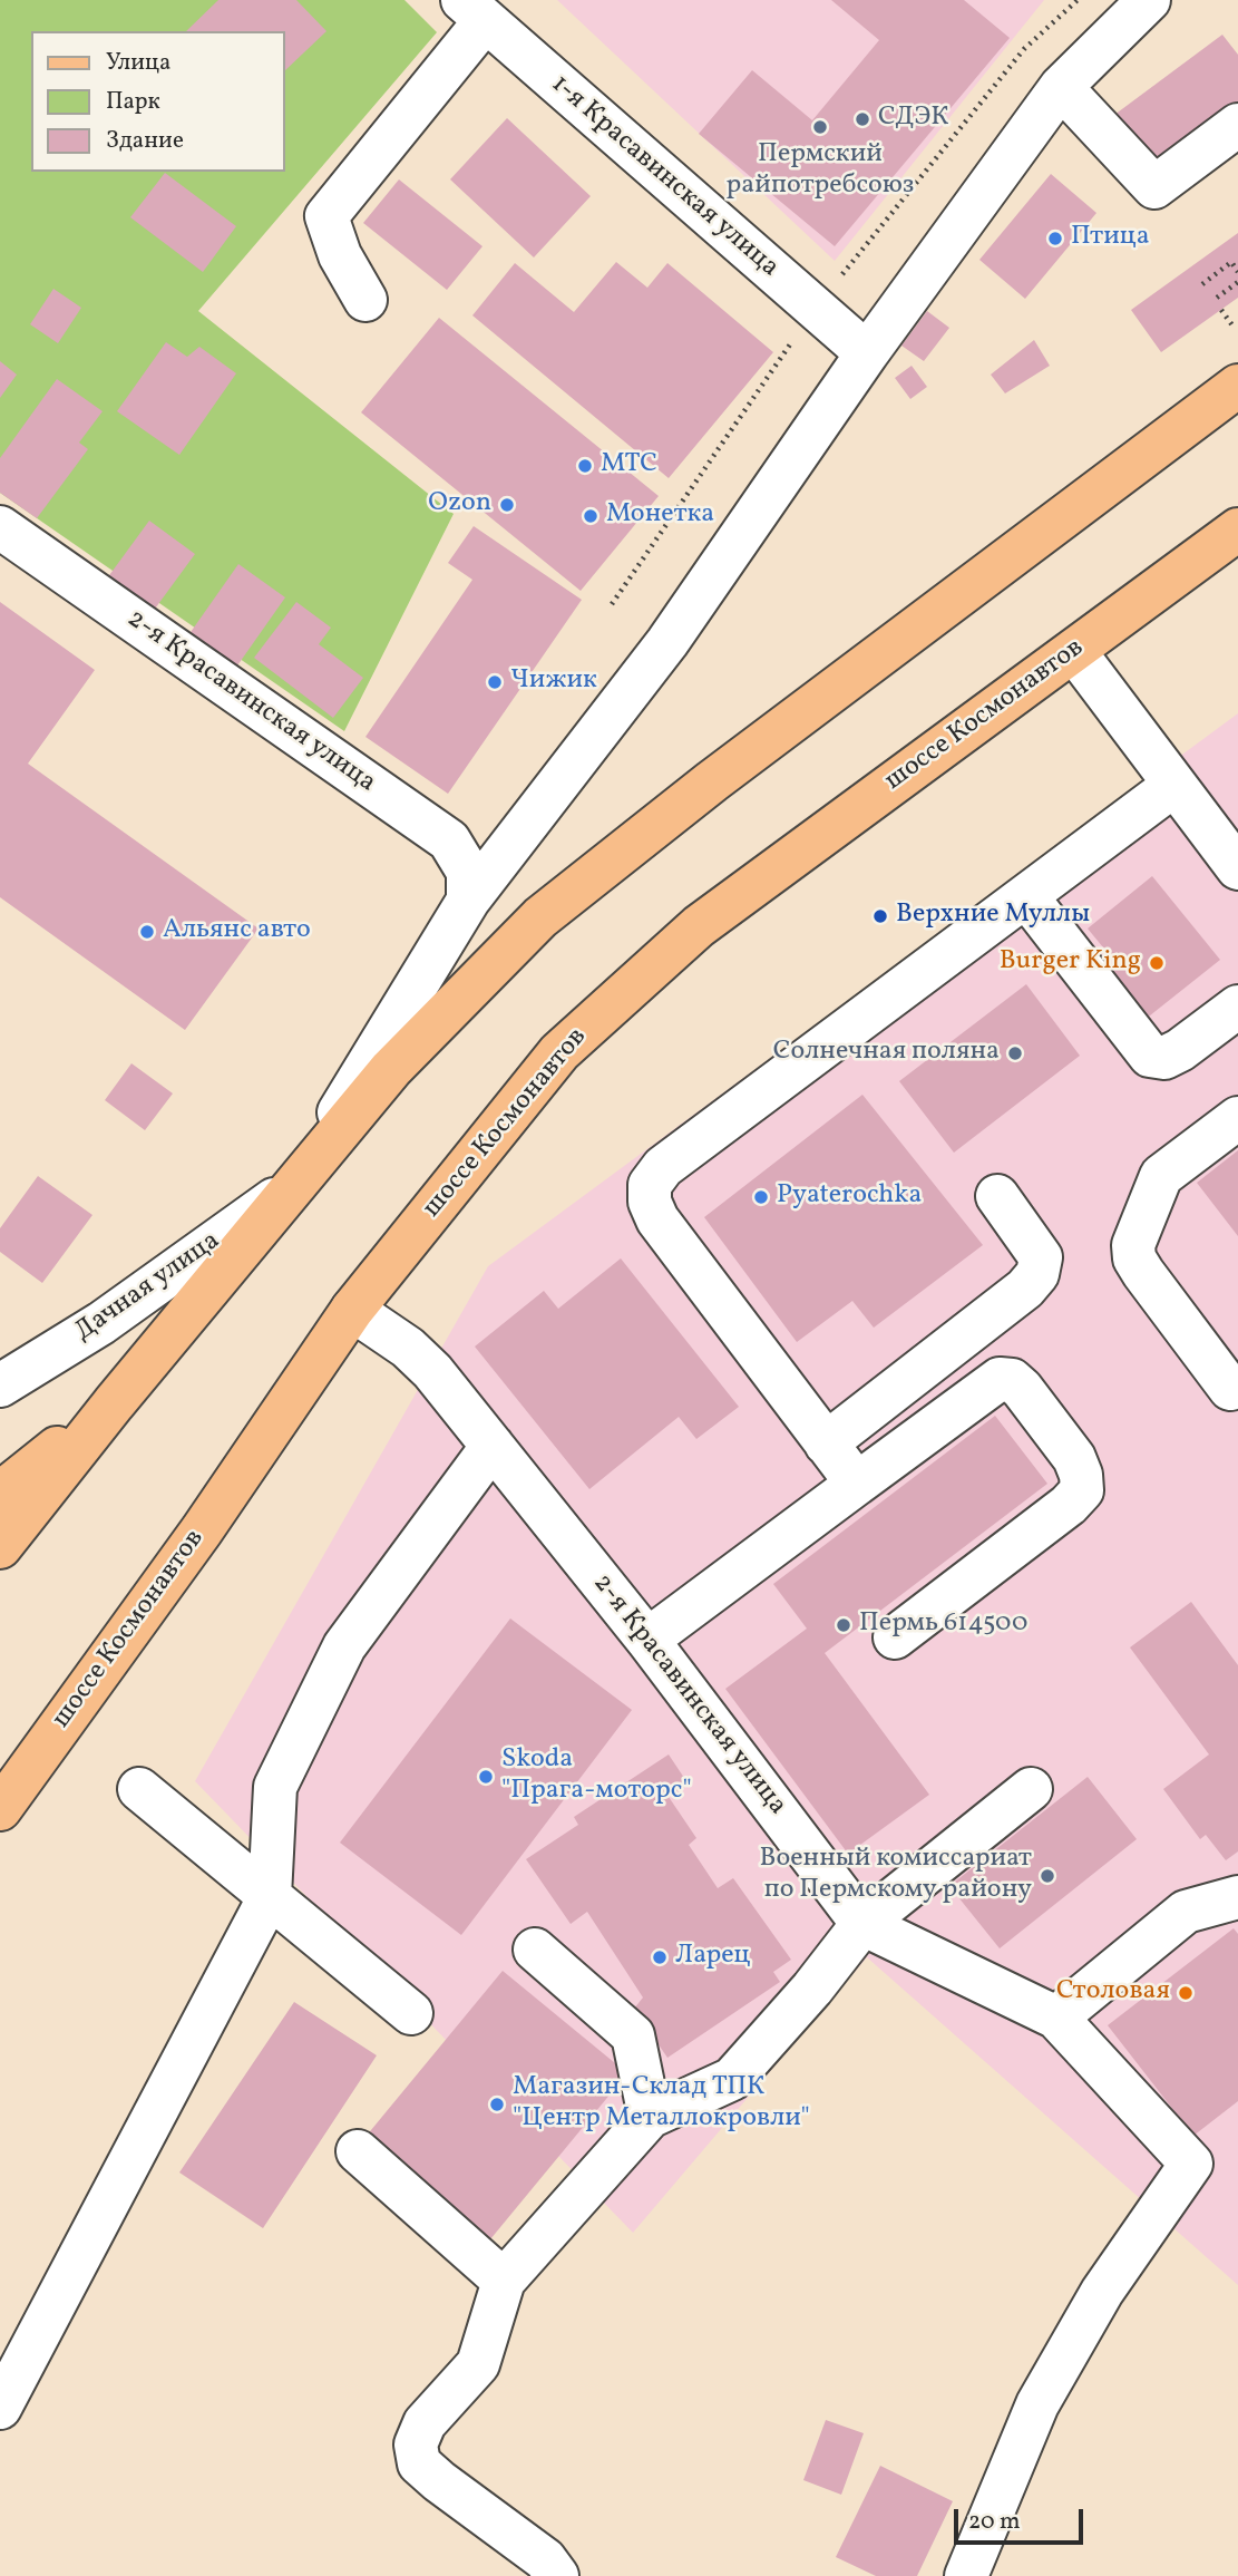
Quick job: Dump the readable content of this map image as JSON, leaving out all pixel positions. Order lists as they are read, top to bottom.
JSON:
{
  "streets": {
    "main road": ["шоссе Космонавтов"],
    "street": ["1-я Красавинская улица", "2-я Красавинская улица", "Дачная улица"]
  },
  "crossings": [
    ["2-я Красавинская улица", "шоссе Космонавтов"]
  ],
  "places": [
    "СДЭК",
    "Пермский райпотребсоюз",
    "Птица",
    "МТС",
    "Ozon",
    "Монетка",
    "Чижик",
    "Верхние Муллы",
    "Альянс авто",
    "Burger King",
    "Солнечная поляна",
    "Pyaterochka",
    "Пермь 614500",
    "Skoda \"Прага-моторс\"",
    "Военный комиссариат по Пермскому району",
    "Ларец",
    "Столовая",
    "Магазин-Склад ТПК \"Центр Металлокровли\""
  ],
  "legend": ["Улица", "Парк", "Здание"],
  "scale_bar": "20 m"
}
